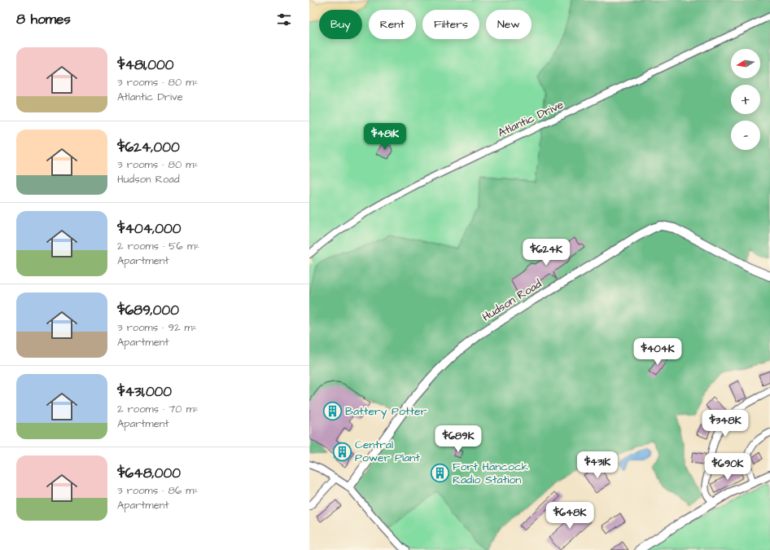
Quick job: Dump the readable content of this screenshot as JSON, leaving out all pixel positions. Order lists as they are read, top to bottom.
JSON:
{
  "streets": {
    "street": ["Atlantic Drive", "Hudson Road"]
  },
  "places": {
    "building": ["Battery Potter", "Central Power Plant", "Fort Hancock Radio Station"]
  },
  "north": "left",
  "page": {
    "heading": "8 homes",
    "chip": [
      "Buy",
      "Rent",
      "Filters",
      "New"
    ],
    "list": [
      {
        "name": "$481,000",
        "note": "3 rooms · 80 m² · Atlantic Drive"
      },
      {
        "name": "$624,000",
        "note": "3 rooms · 80 m² · Hudson Road"
      },
      {
        "name": "$404,000",
        "note": "2 rooms · 56 m² · Apartment"
      },
      {
        "name": "$689,000",
        "note": "3 rooms · 92 m² · Apartment"
      },
      {
        "name": "$431,000",
        "note": "2 rooms · 70 m² · Apartment"
      },
      {
        "name": "$648,000",
        "note": "3 rooms · 86 m² · Apartment"
      }
    ],
    "map_buttons": ["+", "−"],
    "price": [
      "$481K",
      "$624K",
      "$404K",
      "$348K",
      "$689K",
      "$431K",
      "$690K",
      "$648K"
    ]
  }
}
